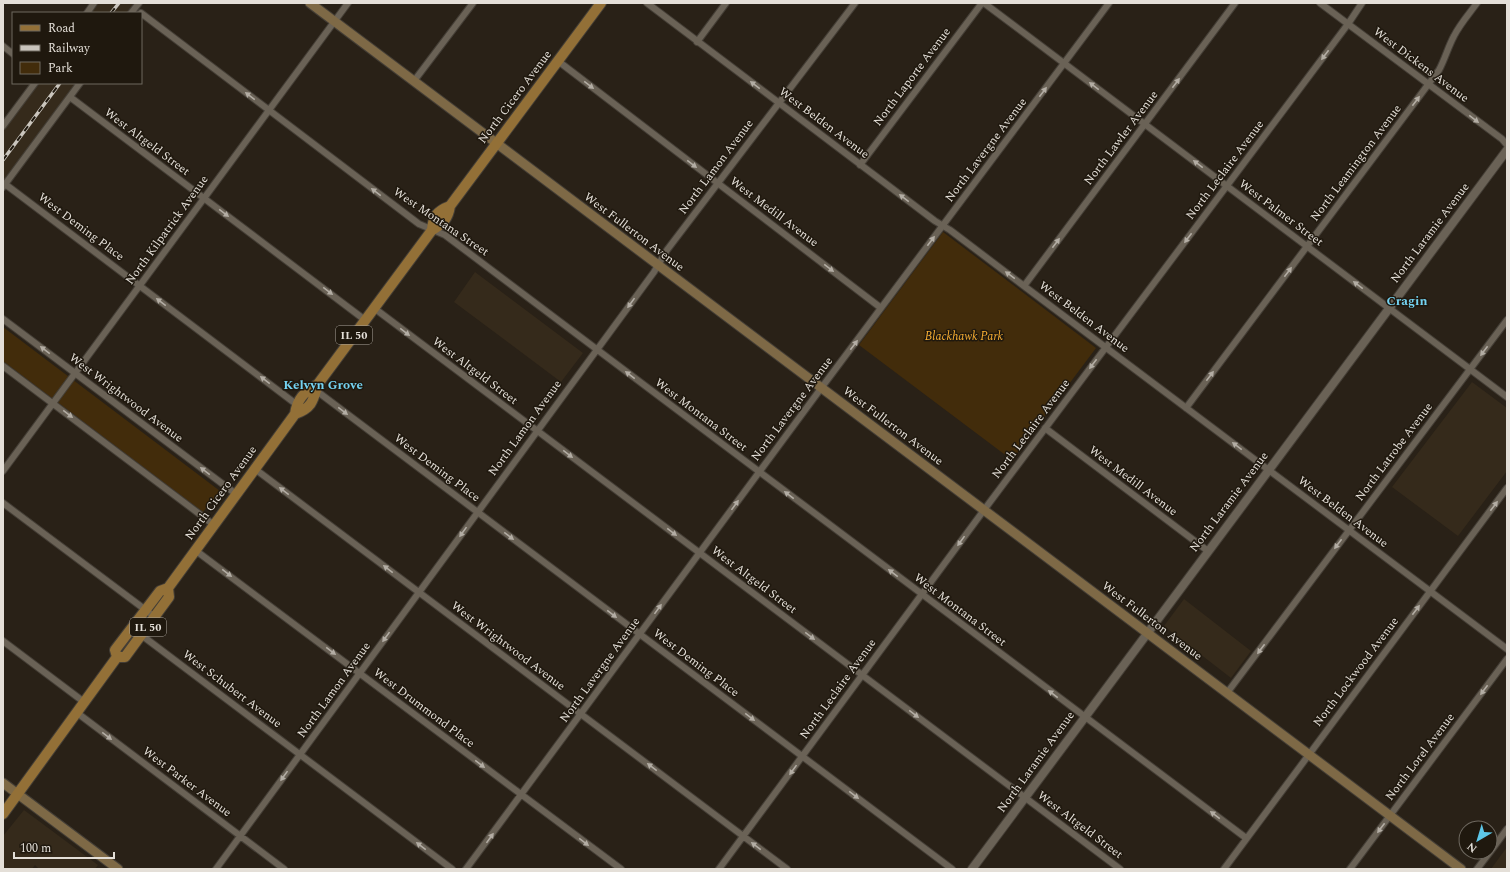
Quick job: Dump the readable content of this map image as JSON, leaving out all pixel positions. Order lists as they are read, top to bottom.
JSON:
{
  "streets": {
    "main road": ["North Cicero Avenue", "West Fullerton Avenue", "IL 50"],
    "street": [
      "West Dickens Avenue",
      "North Laporte Avenue",
      "West Belden Avenue",
      "North Lawler Avenue",
      "West Altgeld Street",
      "North Lavergne Avenue",
      "North Leamington Avenue",
      "North Lamon Avenue",
      "North Leclaire Avenue",
      "West Medill Avenue",
      "West Palmer Street",
      "West Montana Street",
      "West Deming Place",
      "North Kilpatrick Avenue",
      "North Laramie Avenue",
      "West Wrightwood Avenue",
      "North Latrobe Avenue",
      "North Lockwood Avenue",
      "West Schubert Avenue",
      "West Drummond Place",
      "North Lorel Avenue",
      "West Parker Avenue"
    ]
  },
  "crossings": [
    ["West Dickens Avenue", "North Leamington Avenue"],
    ["West Dickens Avenue", "North Leclaire Avenue"],
    ["North Laporte Avenue", "West Belden Avenue"],
    ["North Laporte Avenue", "West Palmer Street"],
    ["North Cicero Avenue", "West Altgeld Street"],
    ["North Cicero Avenue", "West Medill Avenue"],
    ["North Cicero Avenue", "West Montana Street"],
    ["North Cicero Avenue", "West Deming Place"],
    ["North Cicero Avenue", "West Fullerton Avenue"],
    ["North Cicero Avenue", "West Wrightwood Avenue"],
    ["North Cicero Avenue", "West Schubert Avenue"],
    ["North Cicero Avenue", "West Drummond Place"],
    ["North Cicero Avenue", "West Parker Avenue"],
    ["West Belden Avenue", "North Lawler Avenue"],
    ["West Belden Avenue", "North Lavergne Avenue"],
    ["West Belden Avenue", "North Leamington Avenue"],
    ["West Belden Avenue", "North Lamon Avenue"],
    ["West Belden Avenue", "North Leclaire Avenue"],
    ["West Belden Avenue", "North Laramie Avenue"],
    ["West Belden Avenue", "North Latrobe Avenue"],
    ["West Belden Avenue", "North Lockwood Avenue"],
    ["North Lawler Avenue", "West Palmer Street"],
    ["West Altgeld Street", "North Lavergne Avenue"],
    ["West Altgeld Street", "North Lamon Avenue"],
    ["West Altgeld Street", "North Leclaire Avenue"],
    ["West Altgeld Street", "North Kilpatrick Avenue"],
    ["West Altgeld Street", "North Laramie Avenue"],
    ["North Lavergne Avenue", "West Medill Avenue"],
    ["North Lavergne Avenue", "West Palmer Street"],
    ["North Lavergne Avenue", "West Montana Street"],
    ["North Lavergne Avenue", "West Deming Place"],
    ["North Lavergne Avenue", "West Fullerton Avenue"],
    ["North Lavergne Avenue", "West Wrightwood Avenue"],
    ["North Lavergne Avenue", "West Drummond Place"],
    ["North Leamington Avenue", "West Palmer Street"],
    ["North Lamon Avenue", "West Medill Avenue"],
    ["North Lamon Avenue", "West Montana Street"],
    ["North Lamon Avenue", "West Deming Place"],
    ["North Lamon Avenue", "West Fullerton Avenue"],
    ["North Lamon Avenue", "West Wrightwood Avenue"],
    ["North Lamon Avenue", "West Schubert Avenue"],
    ["North Lamon Avenue", "West Drummond Place"],
    ["North Lamon Avenue", "West Parker Avenue"],
    ["North Leclaire Avenue", "West Medill Avenue"],
    ["North Leclaire Avenue", "West Palmer Street"],
    ["North Leclaire Avenue", "West Montana Street"],
    ["North Leclaire Avenue", "West Deming Place"],
    ["North Leclaire Avenue", "West Fullerton Avenue"],
    ["North Leclaire Avenue", "West Wrightwood Avenue"],
    ["West Medill Avenue", "North Laramie Avenue"],
    ["West Palmer Street", "North Laramie Avenue"],
    ["West Palmer Street", "North Latrobe Avenue"],
    ["West Montana Street", "North Kilpatrick Avenue"],
    ["West Montana Street", "North Laramie Avenue"],
    ["West Montana Street", "North Lockwood Avenue"],
    ["West Deming Place", "North Kilpatrick Avenue"],
    ["North Kilpatrick Avenue", "West Fullerton Avenue"],
    ["North Kilpatrick Avenue", "West Wrightwood Avenue"],
    ["West Fullerton Avenue", "North Laramie Avenue"],
    ["West Fullerton Avenue", "North Latrobe Avenue"],
    ["West Fullerton Avenue", "North Lockwood Avenue"],
    ["West Fullerton Avenue", "North Lorel Avenue"]
  ],
  "one_way": [
    "West Dickens Avenue",
    "West Belden Avenue",
    "North Lawler Avenue",
    "West Altgeld Street",
    "North Lavergne Avenue",
    "North Leamington Avenue",
    "North Lamon Avenue",
    "North Leclaire Avenue",
    "West Medill Avenue",
    "West Palmer Street",
    "West Montana Street",
    "North Latrobe Avenue",
    "North Lockwood Avenue",
    "West Schubert Avenue",
    "West Drummond Place",
    "North Lorel Avenue",
    "West Parker Avenue"
  ],
  "districts": ["Cragin", "Kelvyn Grove"],
  "parks": ["Blackhawk Park"],
  "legend": ["Road", "Railway", "Park"],
  "scale_bar": "100 m",
  "north": "bottom left"
}
